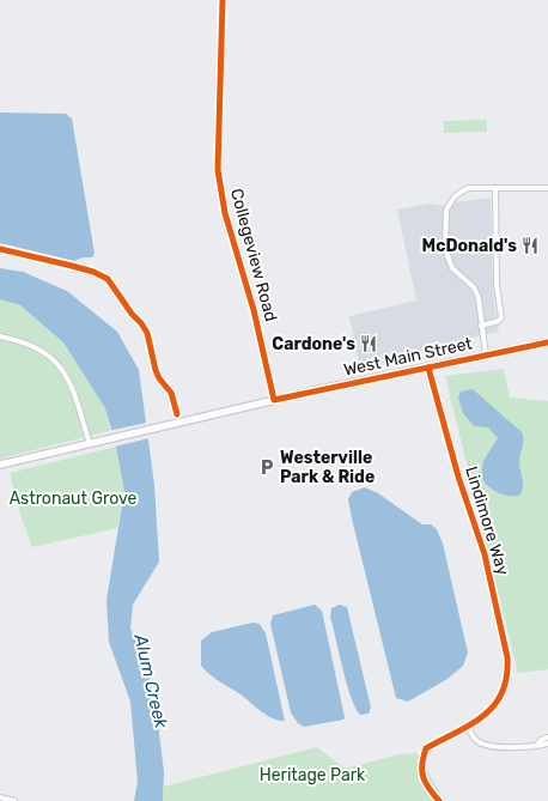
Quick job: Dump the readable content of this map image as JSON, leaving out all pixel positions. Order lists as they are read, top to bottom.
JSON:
{
  "streets": {
    "main road": ["West Main Street"],
    "street": ["Collegeview Road", "Lindimore Way"]
  },
  "crossings": [
    ["Collegeview Road", "West Main Street"],
    ["West Main Street", "Lindimore Way"]
  ],
  "water": ["Alum Creek"],
  "parks": ["Astronaut Grove", "Heritage Park"],
  "places": {
    "restaurant": ["McDonald's", "Cardone's"],
    "parking": ["Westerville Park & Ride"]
  }
}
